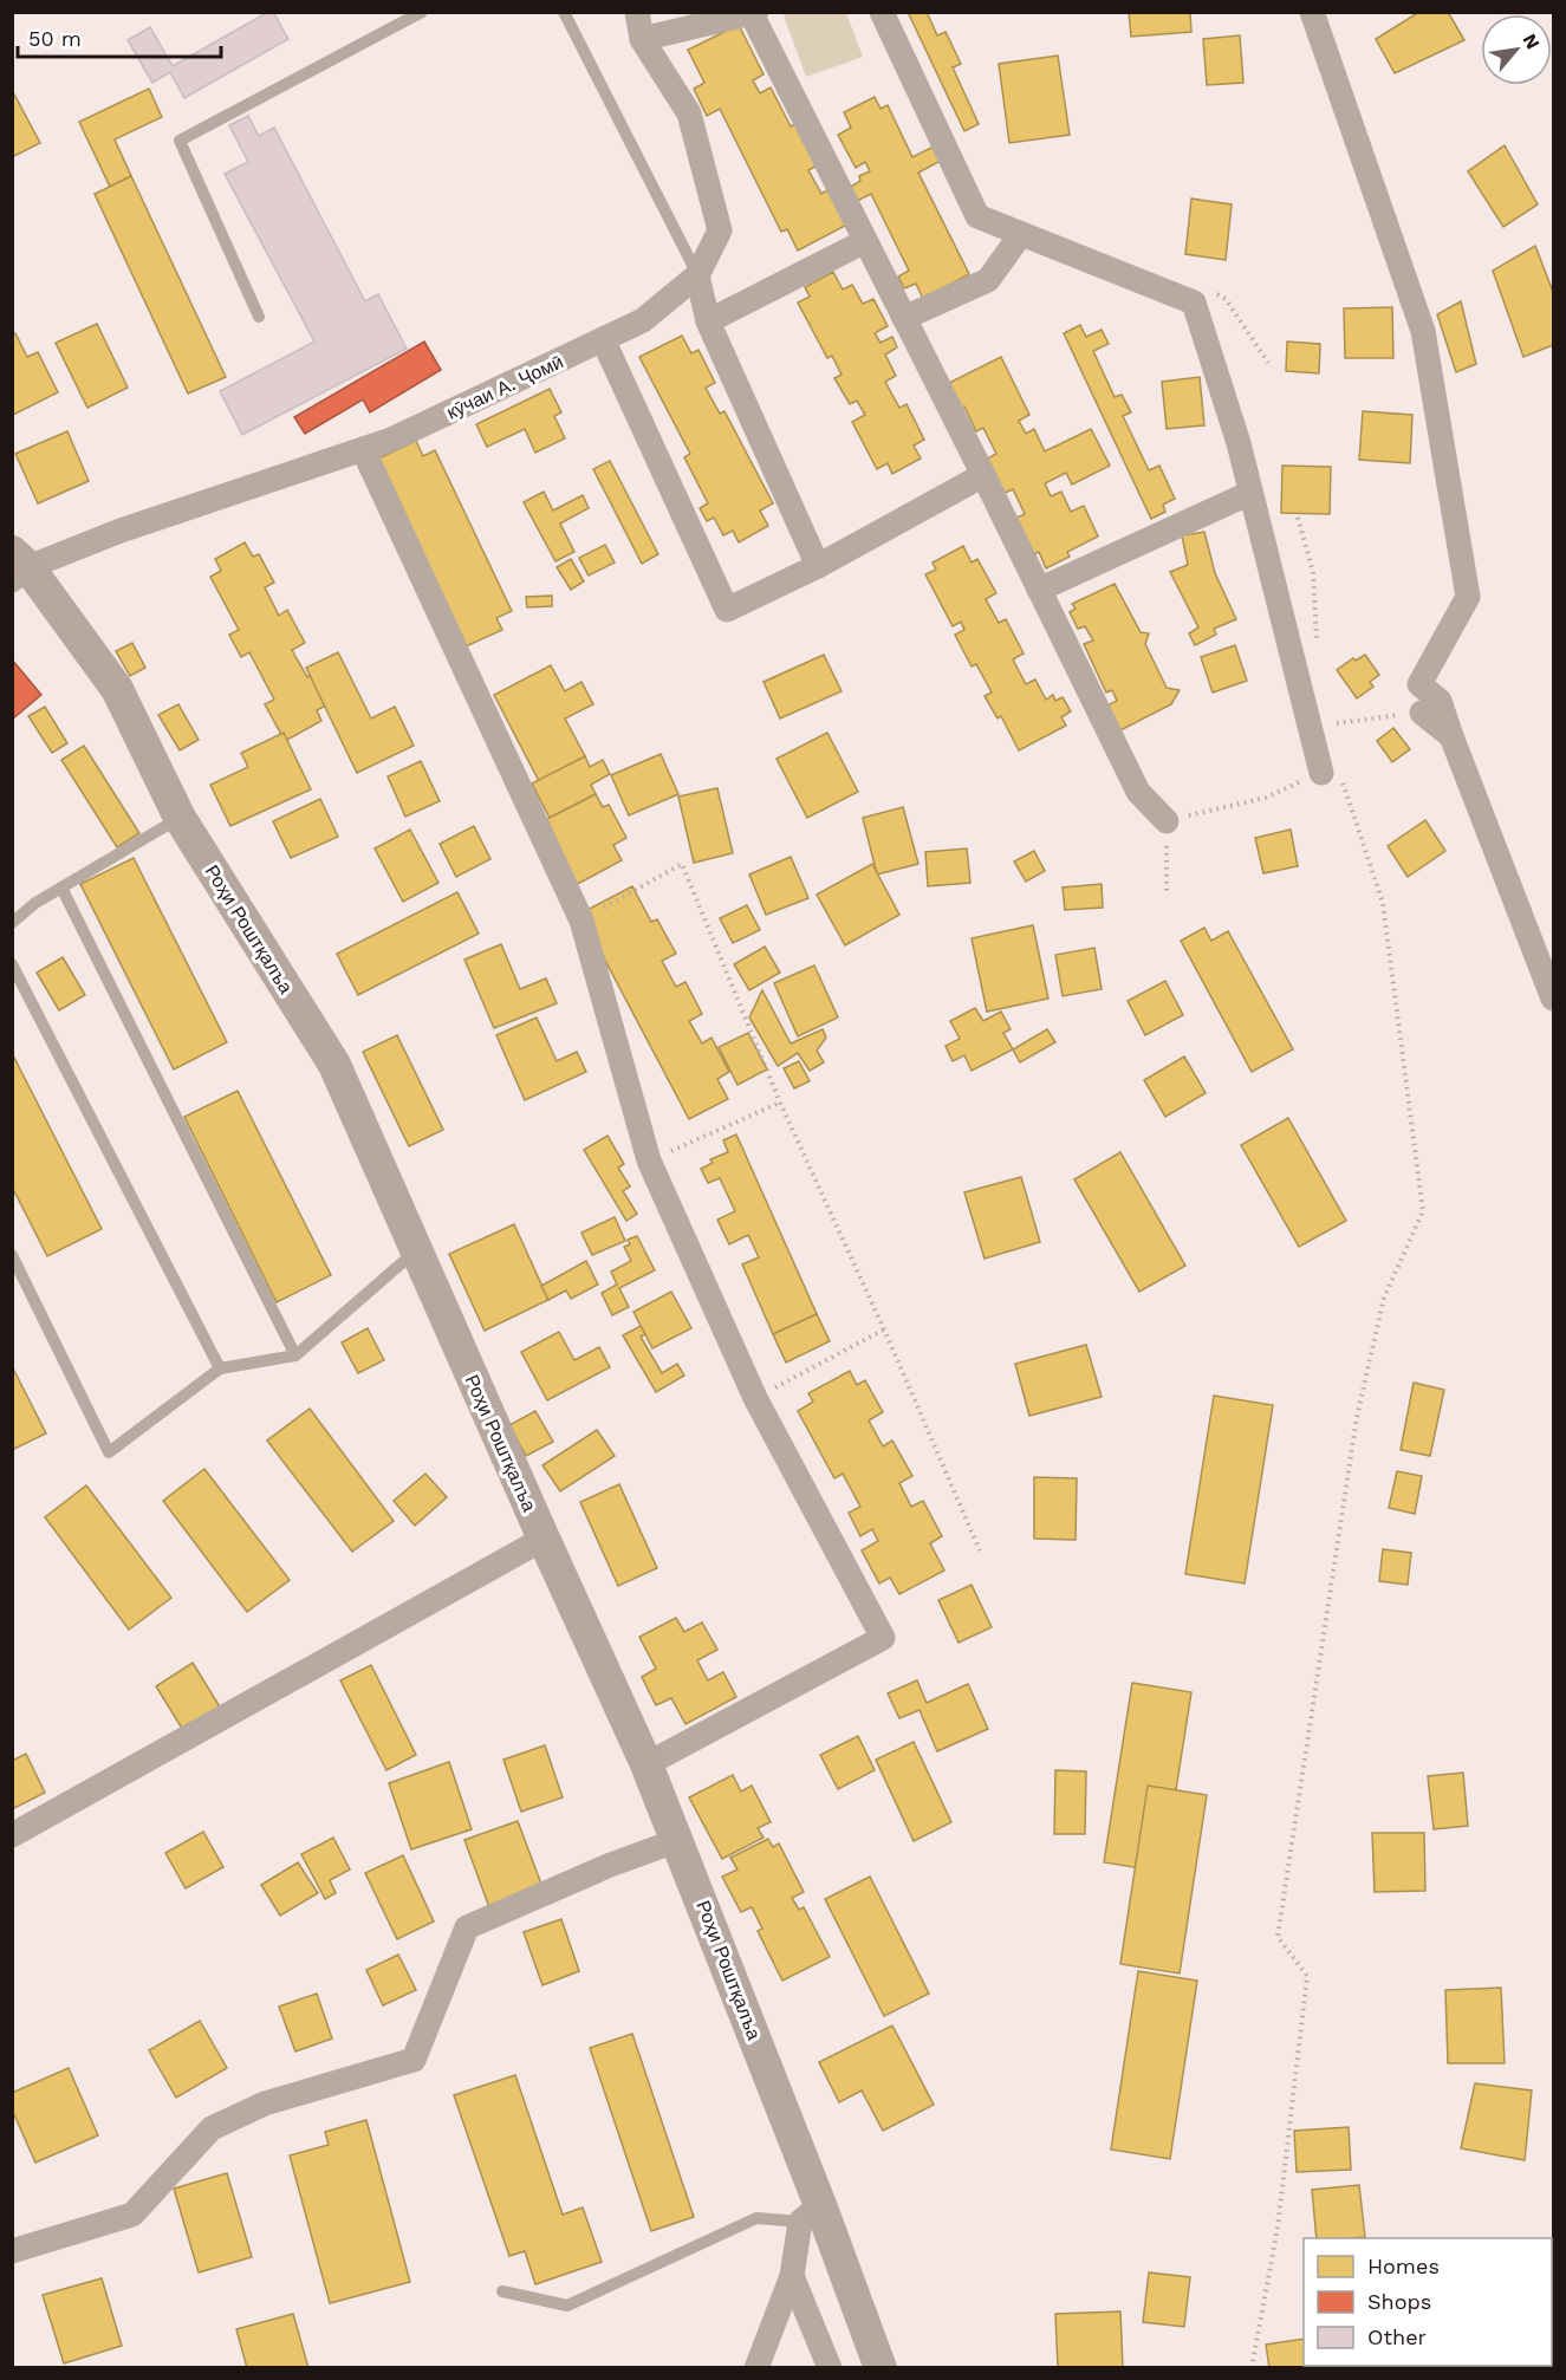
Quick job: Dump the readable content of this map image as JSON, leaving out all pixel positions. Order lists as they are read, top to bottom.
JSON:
{
  "streets": {
    "main road": ["Роҳи Роштқалъа"],
    "street": ["кӯчаи А. Ҷомӣ"]
  },
  "crossings": [
    ["кӯчаи А. Ҷомӣ", "Роҳи Роштқалъа"]
  ],
  "legend": ["Homes", "Shops", "Other"],
  "scale_bar": "50 m",
  "north": "top right"
}
